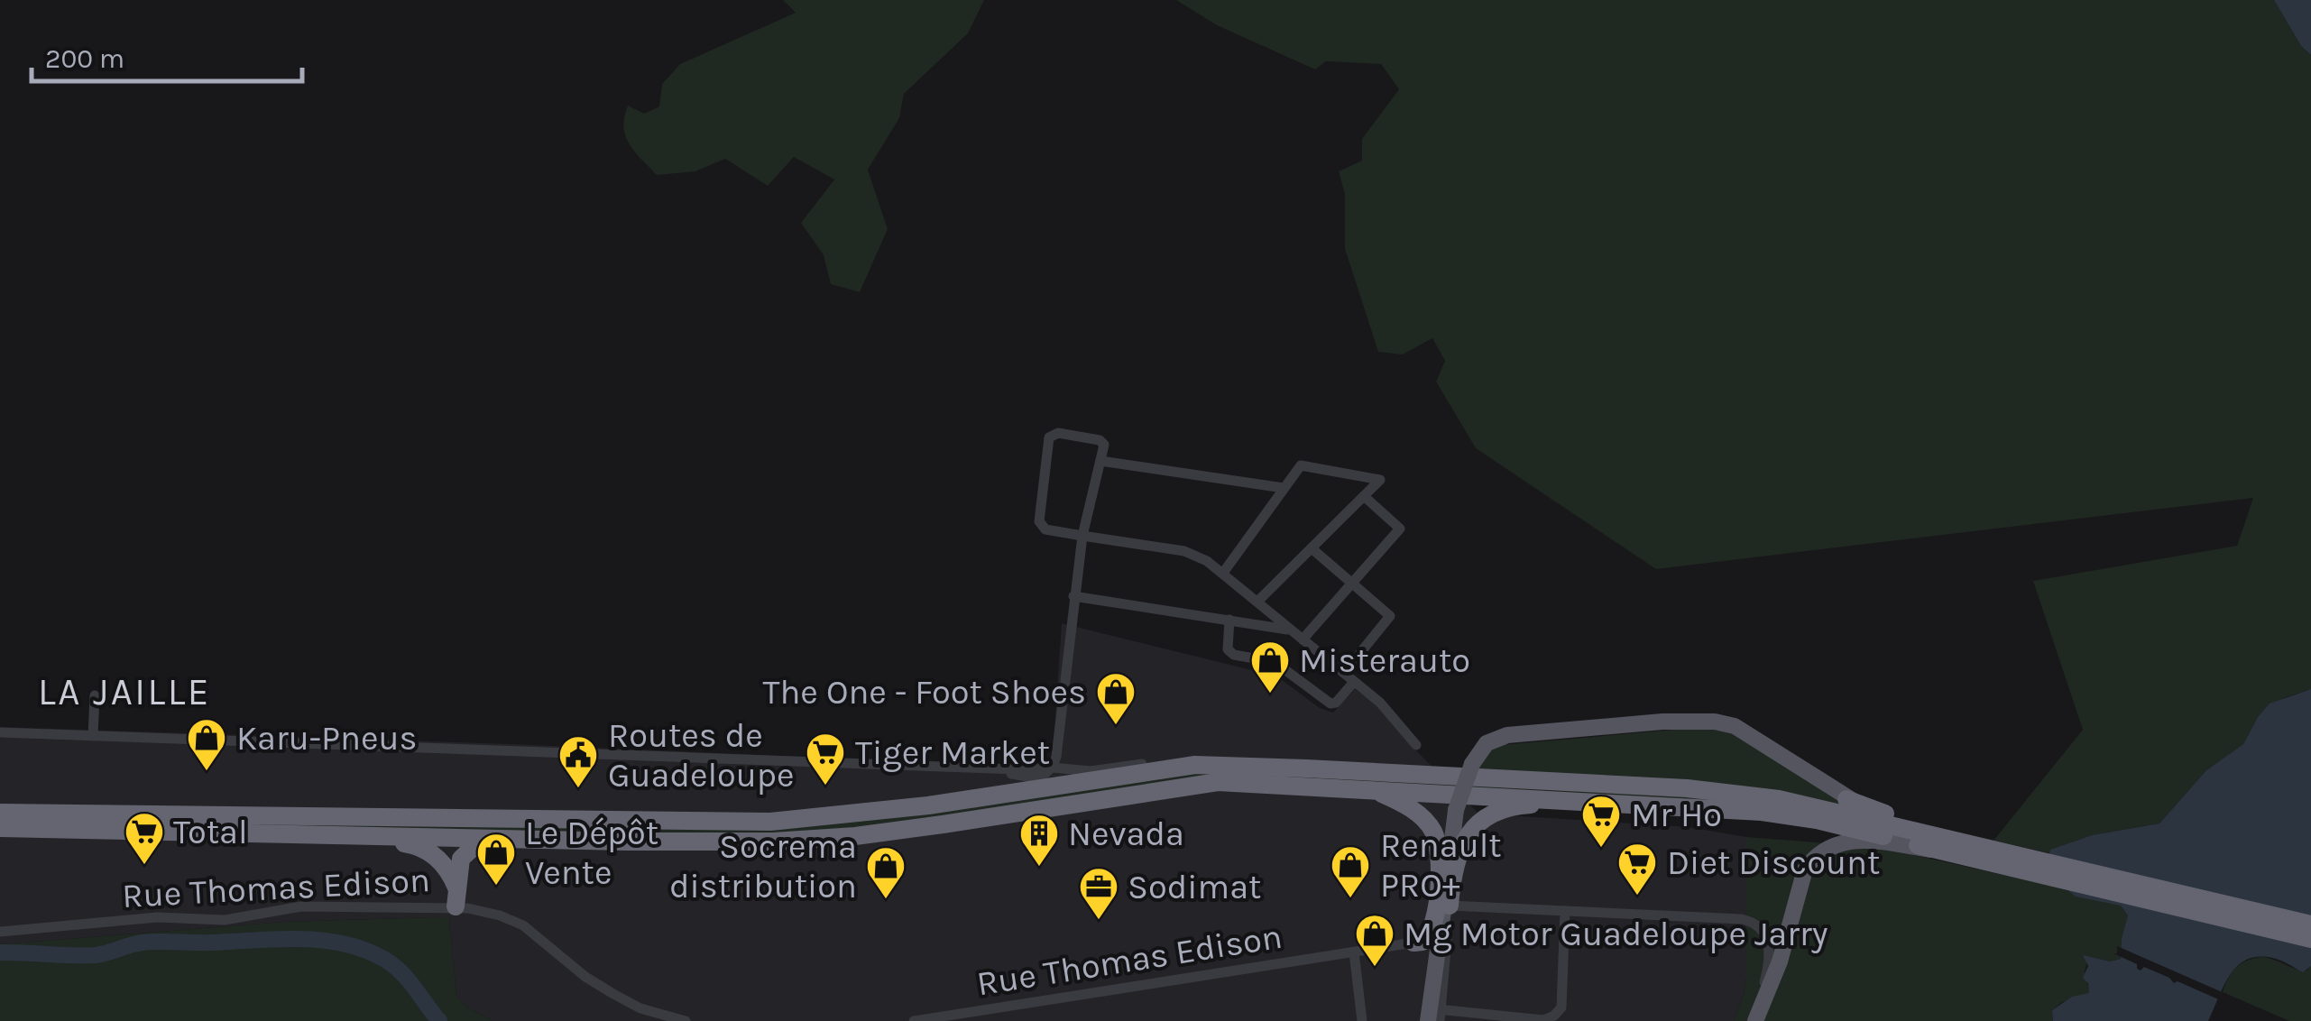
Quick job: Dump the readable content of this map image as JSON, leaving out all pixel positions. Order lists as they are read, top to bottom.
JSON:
{
  "streets": {
    "street": ["Rue Thomas Edison"]
  },
  "districts": ["LA JAILLE"],
  "places": {
    "shop": [
      "Misterauto",
      "The One - Foot Shoes",
      "Karu-Pneus",
      "Le Dépôt Vente",
      "Renault PRO+",
      "Socrema distribution",
      "Mg Motor Guadeloupe Jarry"
    ],
    "supermarket": [
      "Tiger Market",
      "Mr Ho",
      "Total",
      "Diet Discount"
    ],
    "public building": ["Routes de Guadeloupe"],
    "building": ["Nevada"],
    "office": ["Sodimat"]
  },
  "scale_bar": "200 m"
}
